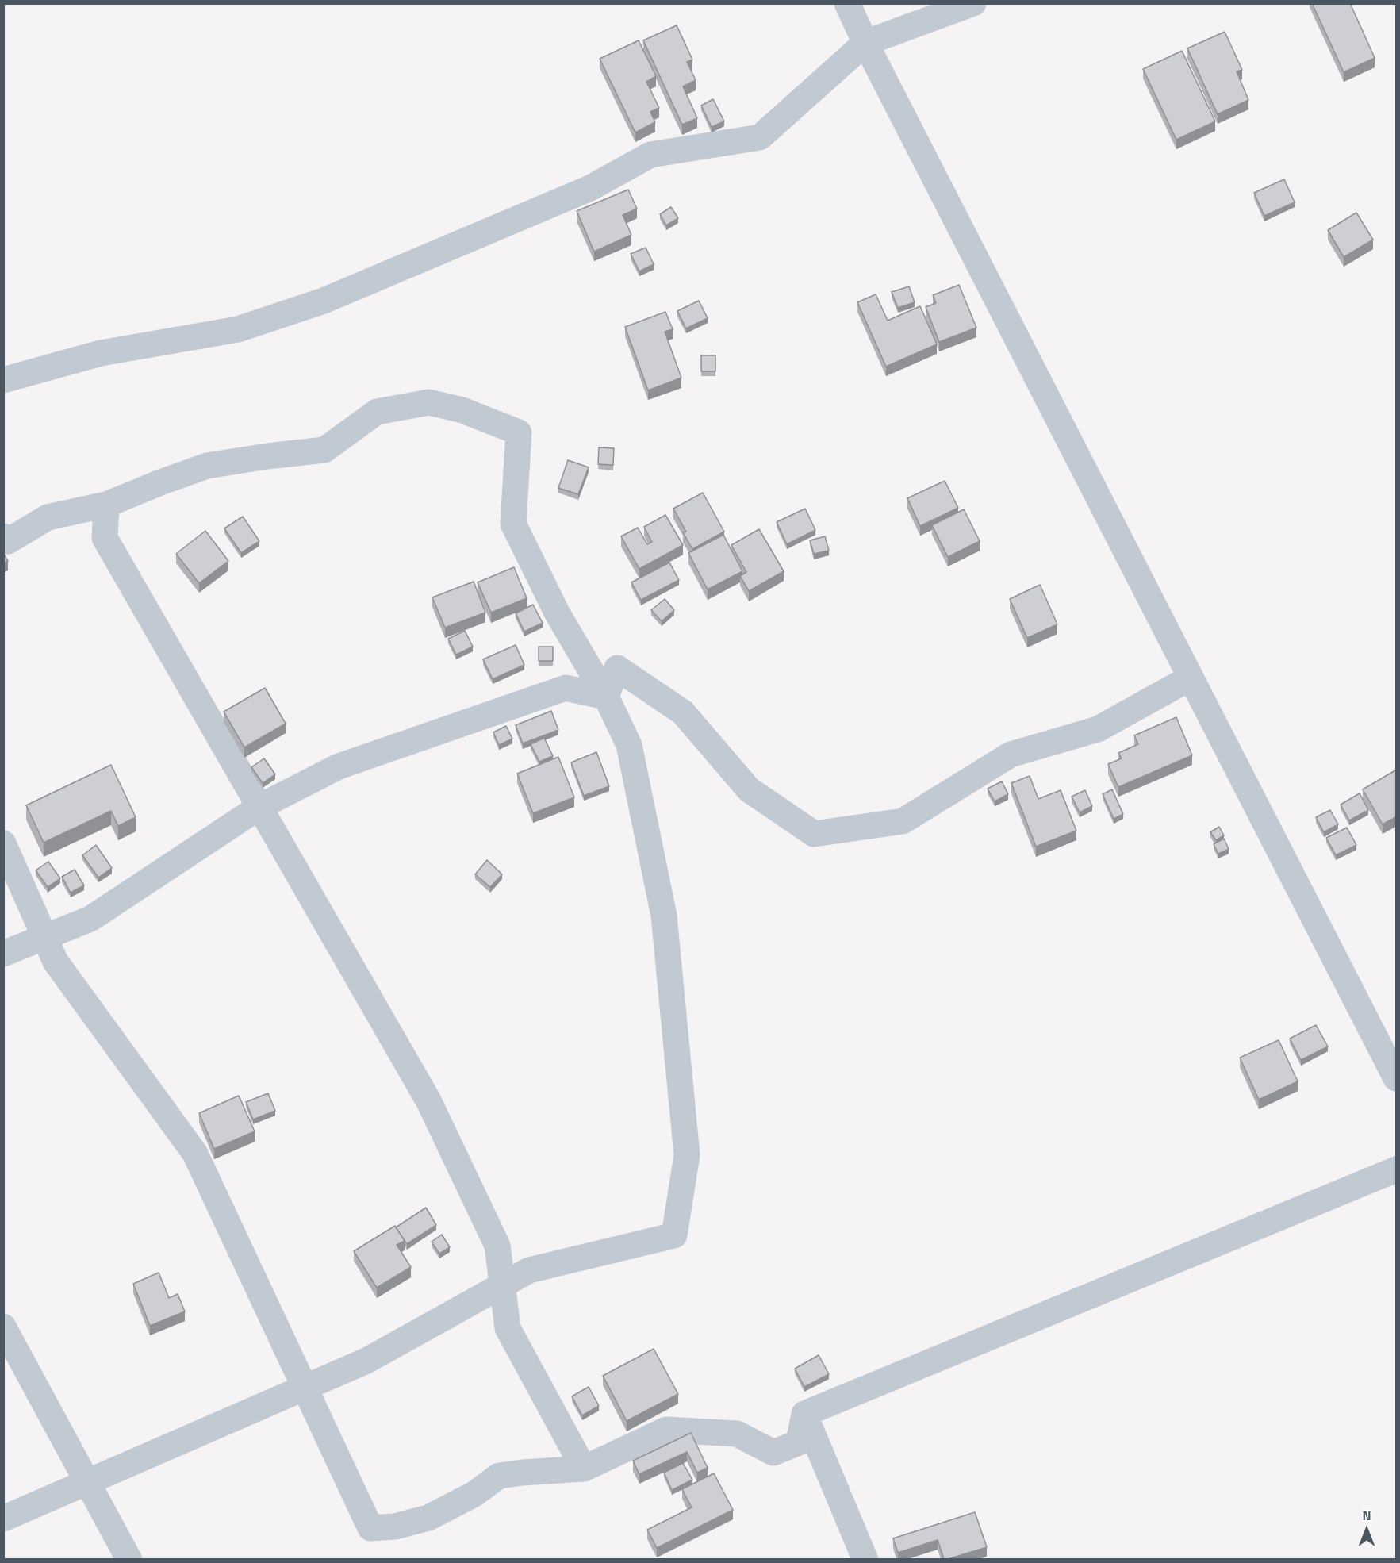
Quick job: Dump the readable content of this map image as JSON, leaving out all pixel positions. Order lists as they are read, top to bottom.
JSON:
{
  "north": "top"
}
